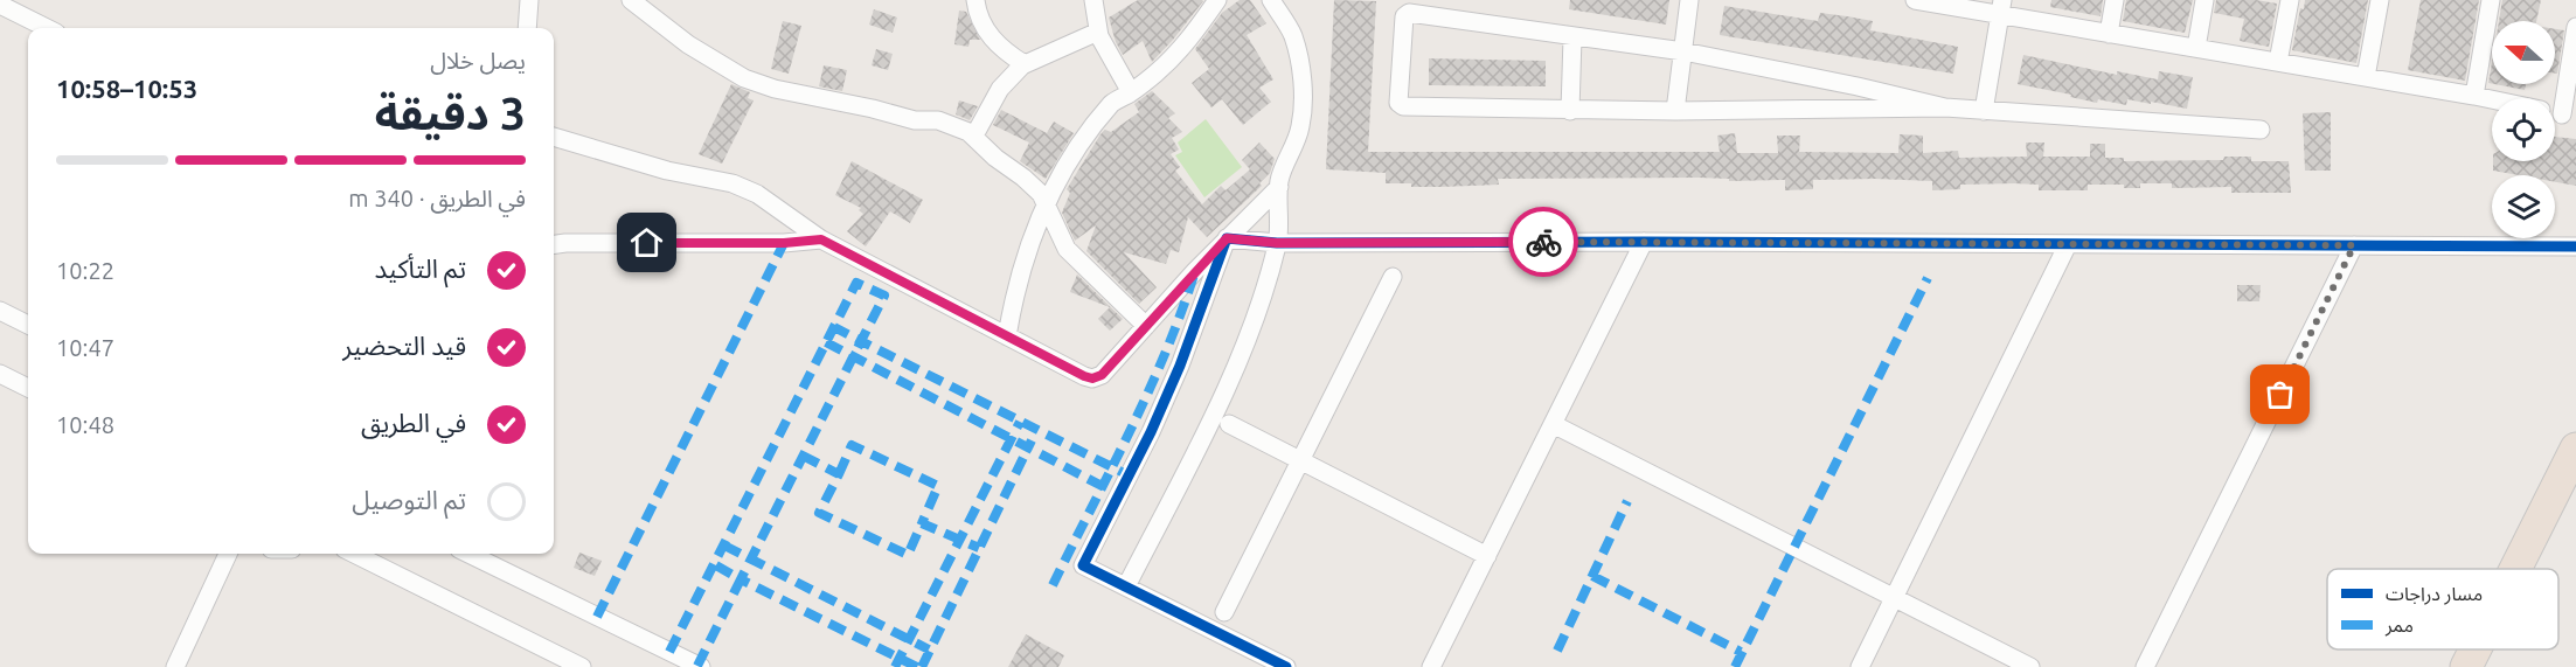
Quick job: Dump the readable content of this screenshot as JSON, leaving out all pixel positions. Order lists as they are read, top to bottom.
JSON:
{
  "legend": ["مسار دراجات", "ممر"],
  "north": "left",
  "page": {
    "heading": ["3 دقيقة", "يصل خلال", "10:53–10:58"],
    "bar": "في الطريق · 340 m",
    "list": [
      ["تم التأكيد", "10:22"],
      ["قيد التحضير", "10:47"],
      ["في الطريق", "10:48"],
      "تم التوصيل"
    ]
  }
}
